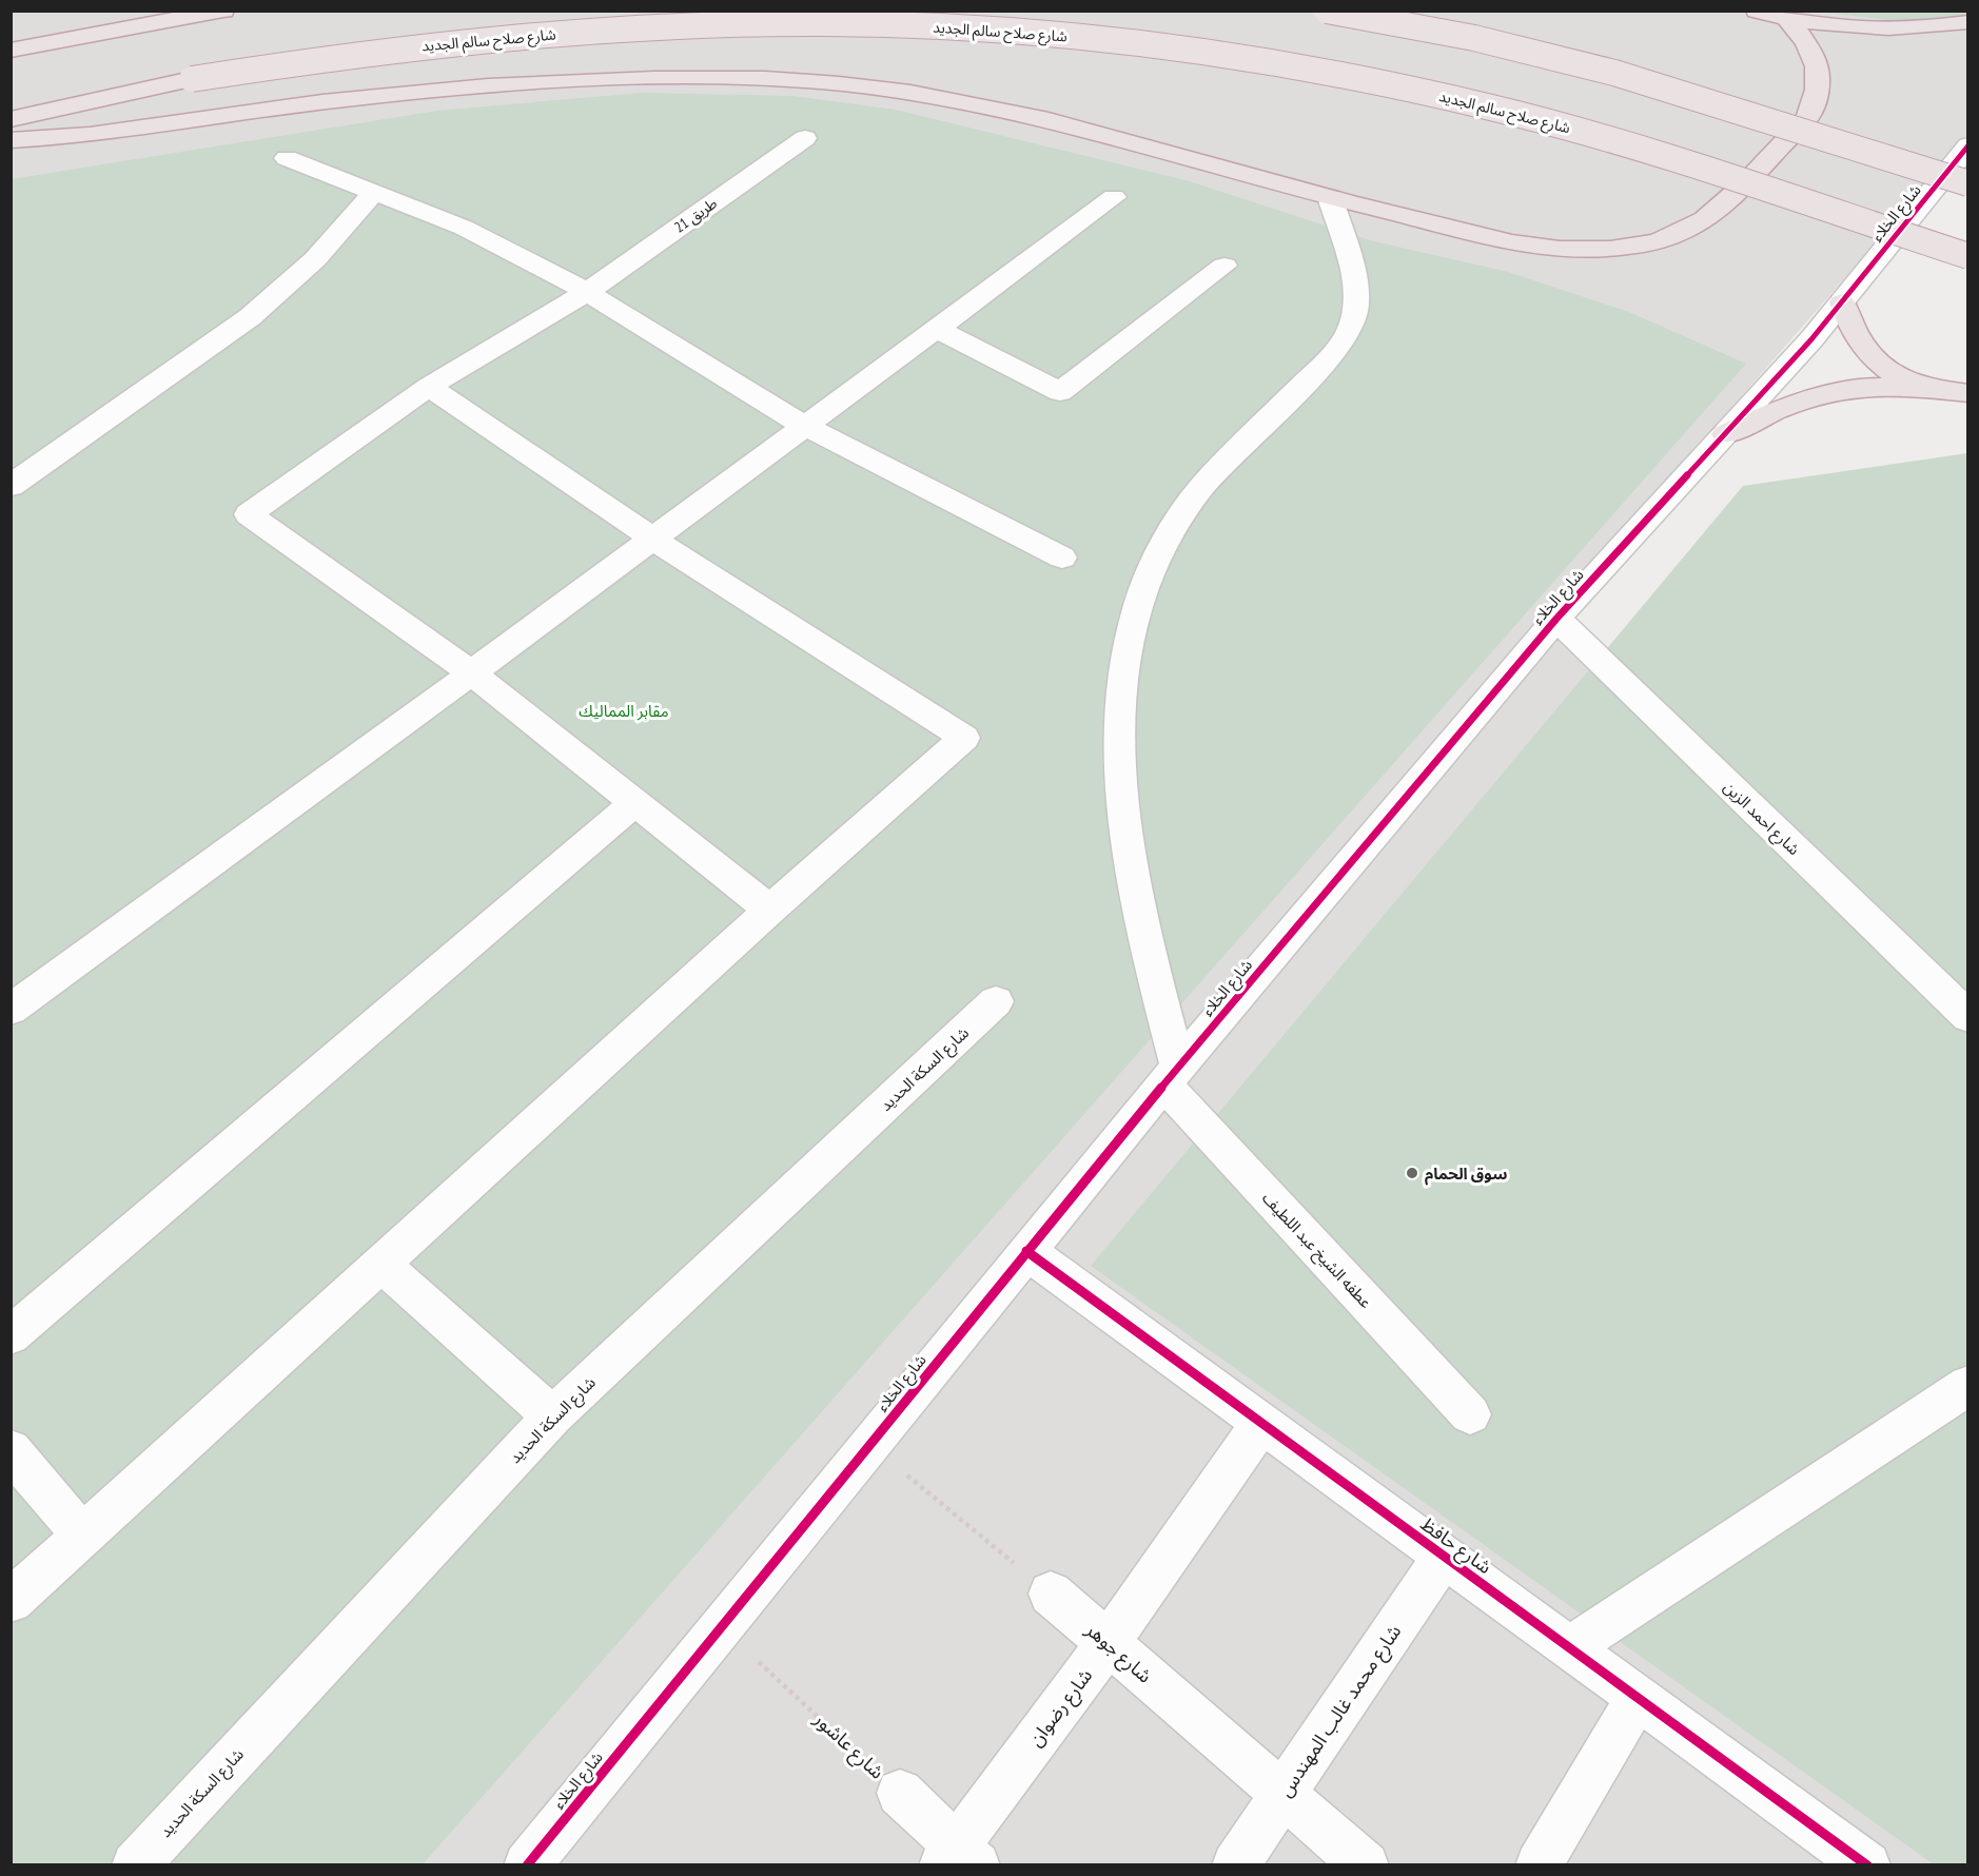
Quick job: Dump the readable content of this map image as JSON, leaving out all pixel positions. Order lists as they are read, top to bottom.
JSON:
{
  "streets": {
    "highway": ["شارع صلاح سالم الجديد"],
    "street": [
      "شارع الخلاء",
      "طريق 21",
      "شارع احمد الزين",
      "شارع السكة الحديد",
      "عطفه الشيخ عبد اللطيف",
      "شارع حافظ",
      "شارع جوهر",
      "شارع رضوان",
      "شارع محمد غالب المهندس"
    ],
    "path": ["شارع عاشور"]
  },
  "crossings": [
    ["شارع الخلاء", "شارع احمد الزين"],
    ["شارع الخلاء", "عطفه الشيخ عبد اللطيف"],
    ["شارع الخلاء", "شارع حافظ"],
    ["شارع الخلاء", "شارع عاشور"],
    ["شارع حافظ", "شارع رضوان"],
    ["شارع حافظ", "شارع محمد غالب المهندس"],
    ["شارع جوهر", "شارع رضوان"],
    ["شارع جوهر", "شارع محمد غالب المهندس"]
  ],
  "parks": ["مقابر المماليك"],
  "places": ["سوق الحمام"]
}
